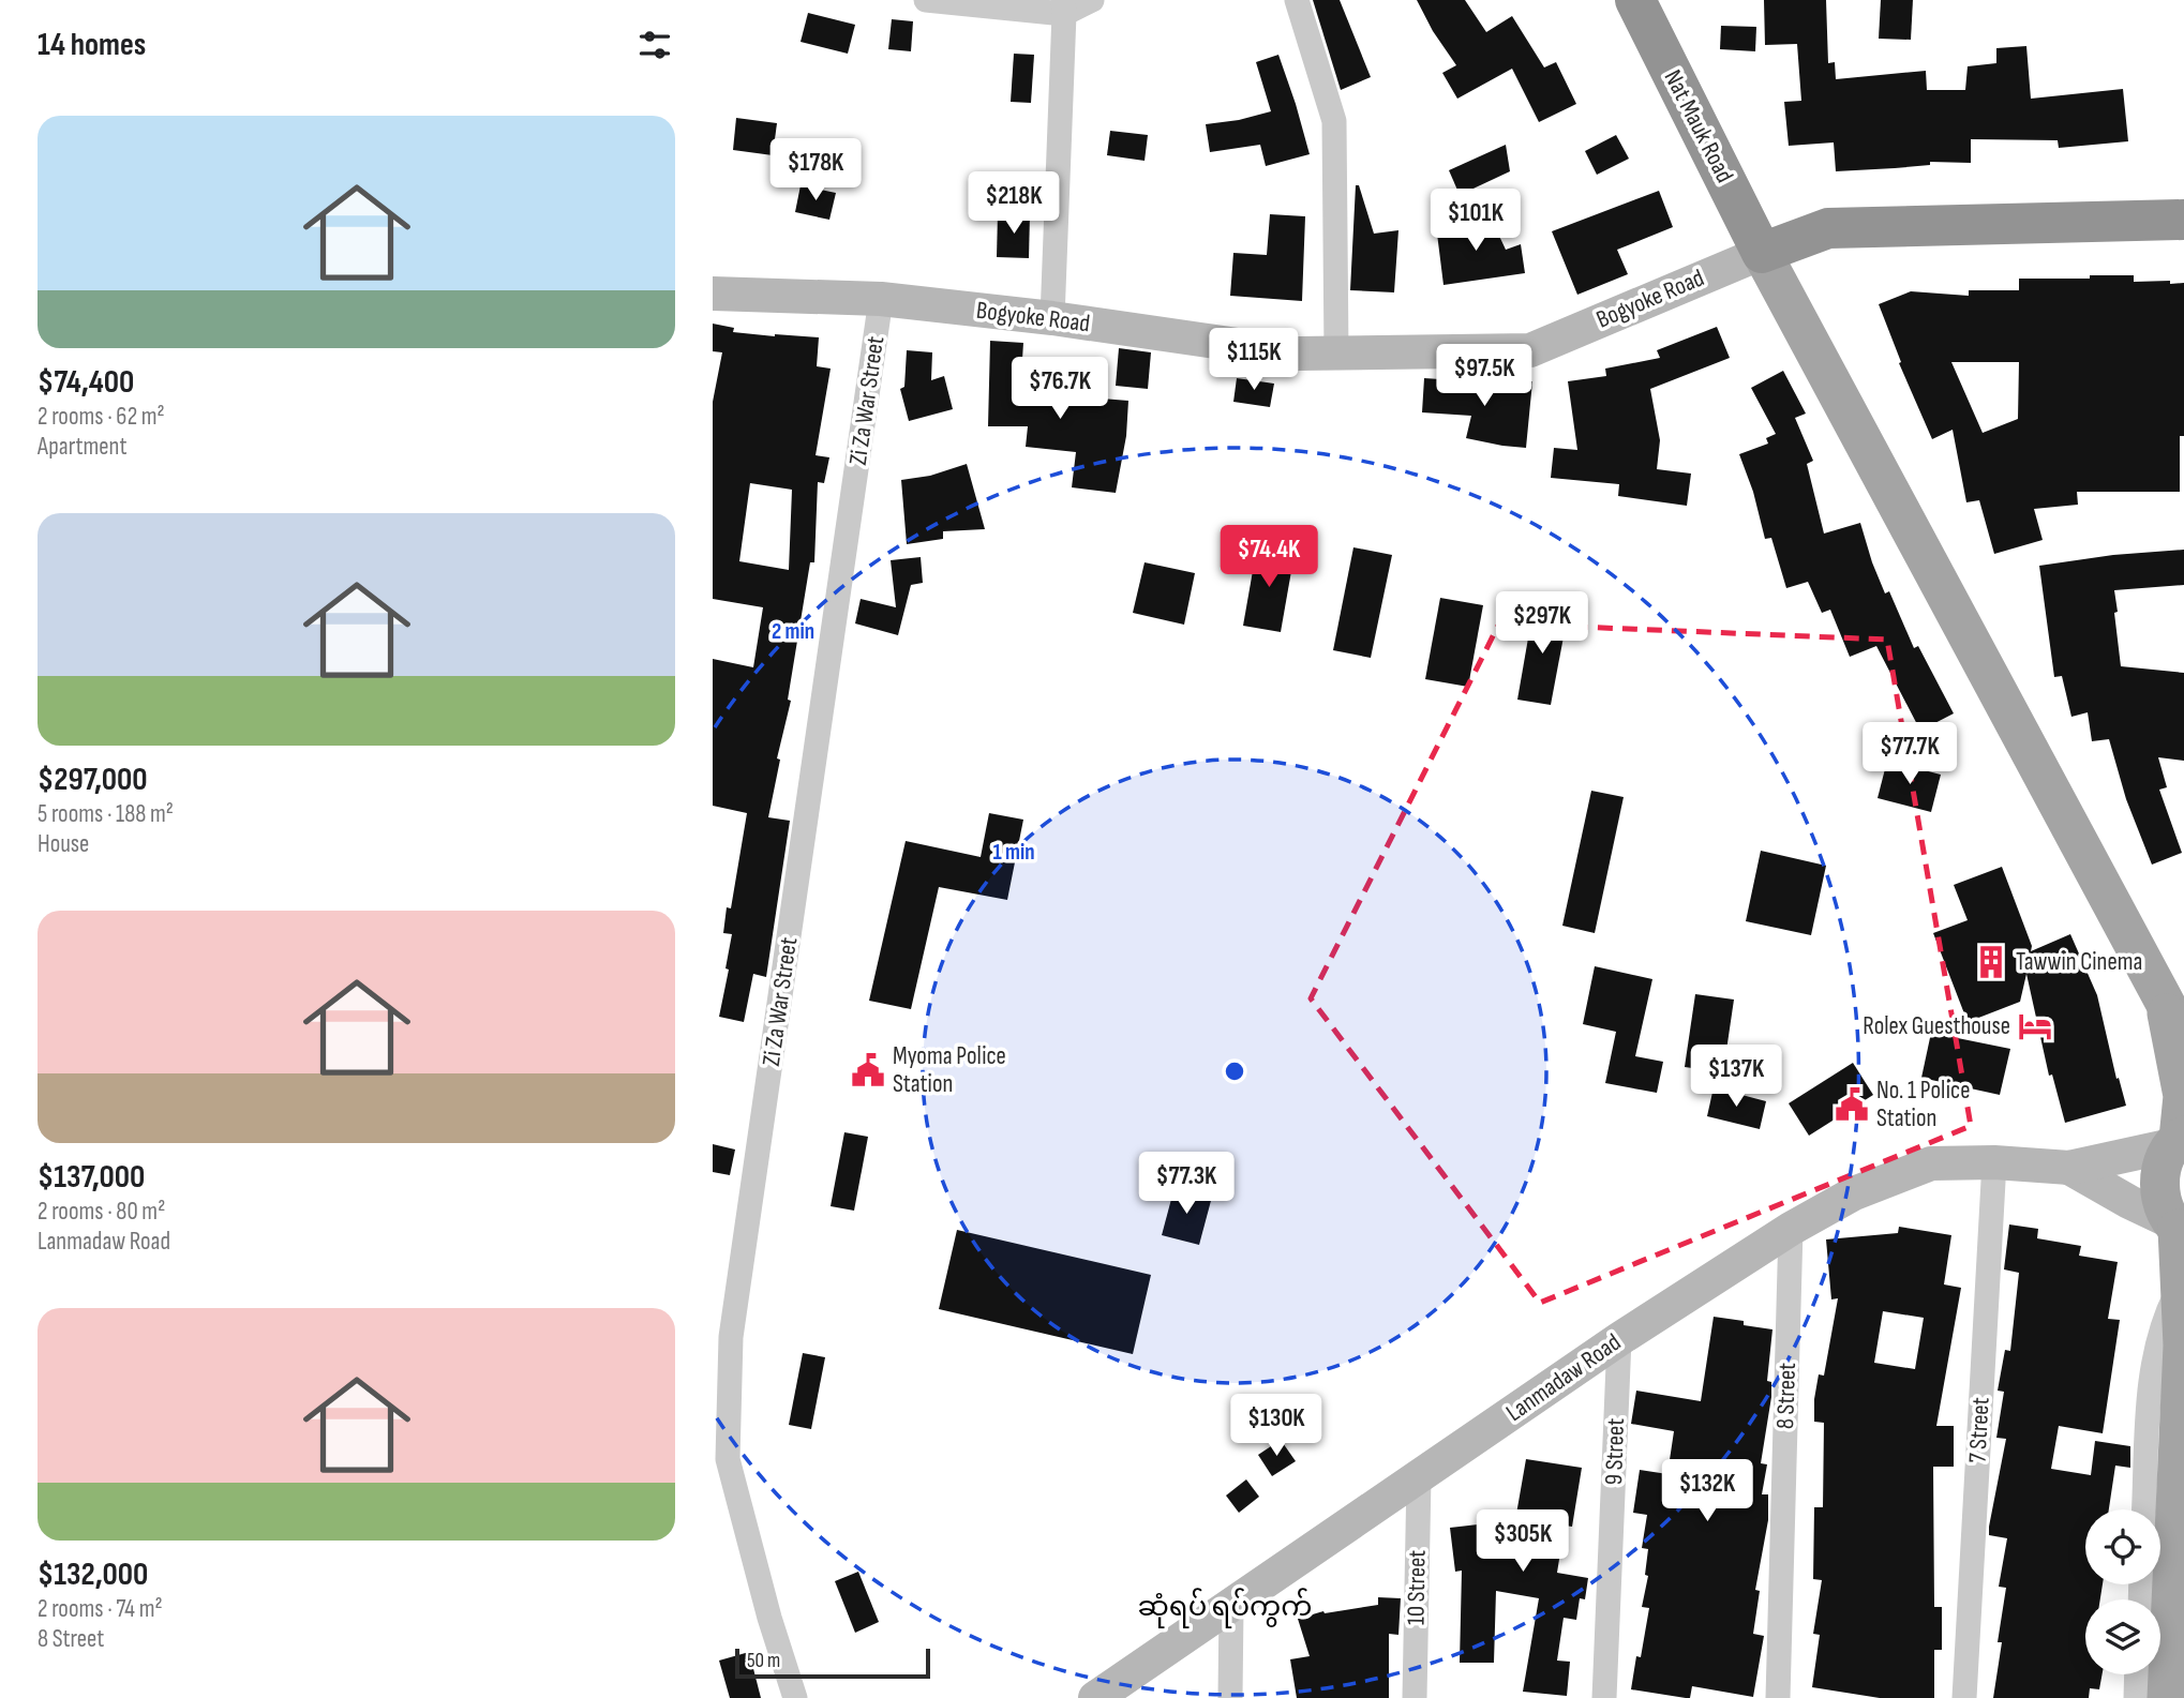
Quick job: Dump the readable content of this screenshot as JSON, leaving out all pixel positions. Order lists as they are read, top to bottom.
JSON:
{
  "streets": {
    "highway": ["Nat Mauk Road", "Bogyoke Road"],
    "street": [
      "Zi Za War Street",
      "Lanmadaw Road",
      "8 Street",
      "7 Street",
      "9 Street",
      "10 Street"
    ]
  },
  "crossings": [
    ["Nat Mauk Road", "Bogyoke Road"],
    ["Bogyoke Road", "Zi Za War Street"],
    ["Lanmadaw Road", "8 Street"],
    ["Lanmadaw Road", "7 Street"],
    ["Lanmadaw Road", "9 Street"],
    ["Lanmadaw Road", "10 Street"]
  ],
  "districts": ["ဆုံရပ် ရပ်ကွက်"],
  "places": {
    "building": ["Tawwin Cinema"],
    "hotel": ["Rolex Guesthouse"],
    "public building": ["Myoma Police Station", "No. 1 Police Station"]
  },
  "scale_bar": "50 m",
  "page": {
    "heading": "14 homes",
    "list": [
      {
        "name": "$74,400",
        "note": "2 rooms · 62 m² · Apartment"
      },
      {
        "name": "$297,000",
        "note": "5 rooms · 188 m² · House"
      },
      {
        "name": "$137,000",
        "note": "2 rooms · 80 m² · Lanmadaw Road"
      },
      {
        "name": "$132,000",
        "note": "2 rooms · 74 m² · 8 Street"
      }
    ],
    "price": [
      "$178K",
      "$218K",
      "$101K",
      "$115K",
      "$97.5K",
      "$76.7K",
      "$74.4K",
      "$297K",
      "$77.7K",
      "$137K",
      "$77.3K",
      "$130K",
      "$132K",
      "$305K"
    ],
    "scale": "50 m"
  },
  "rings": ["2 min", "1 min"]
}
